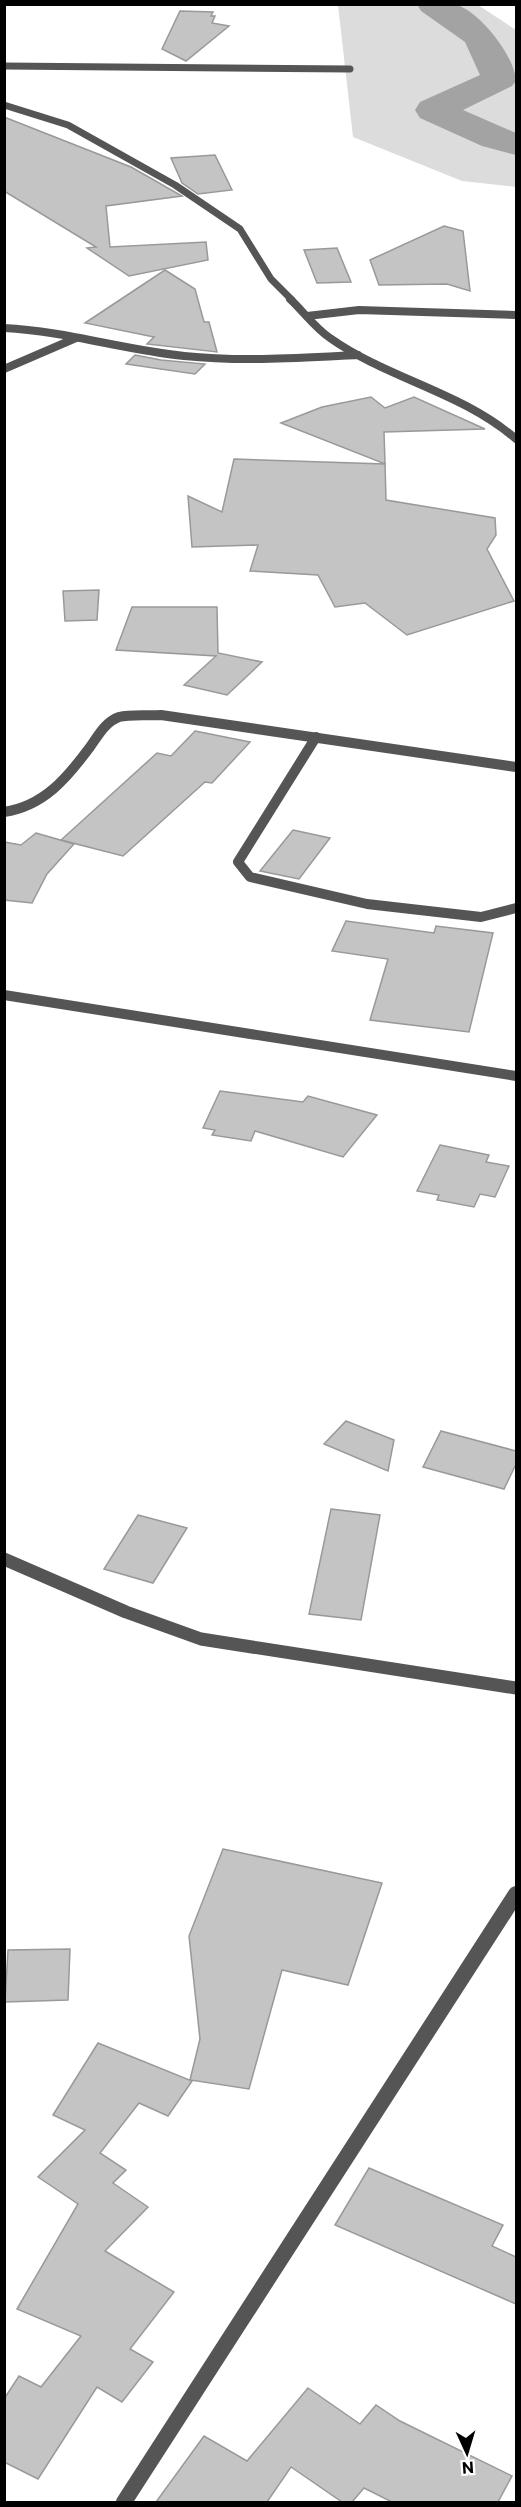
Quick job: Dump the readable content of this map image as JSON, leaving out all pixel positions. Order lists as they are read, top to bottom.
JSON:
{
  "north": "bottom"
}
